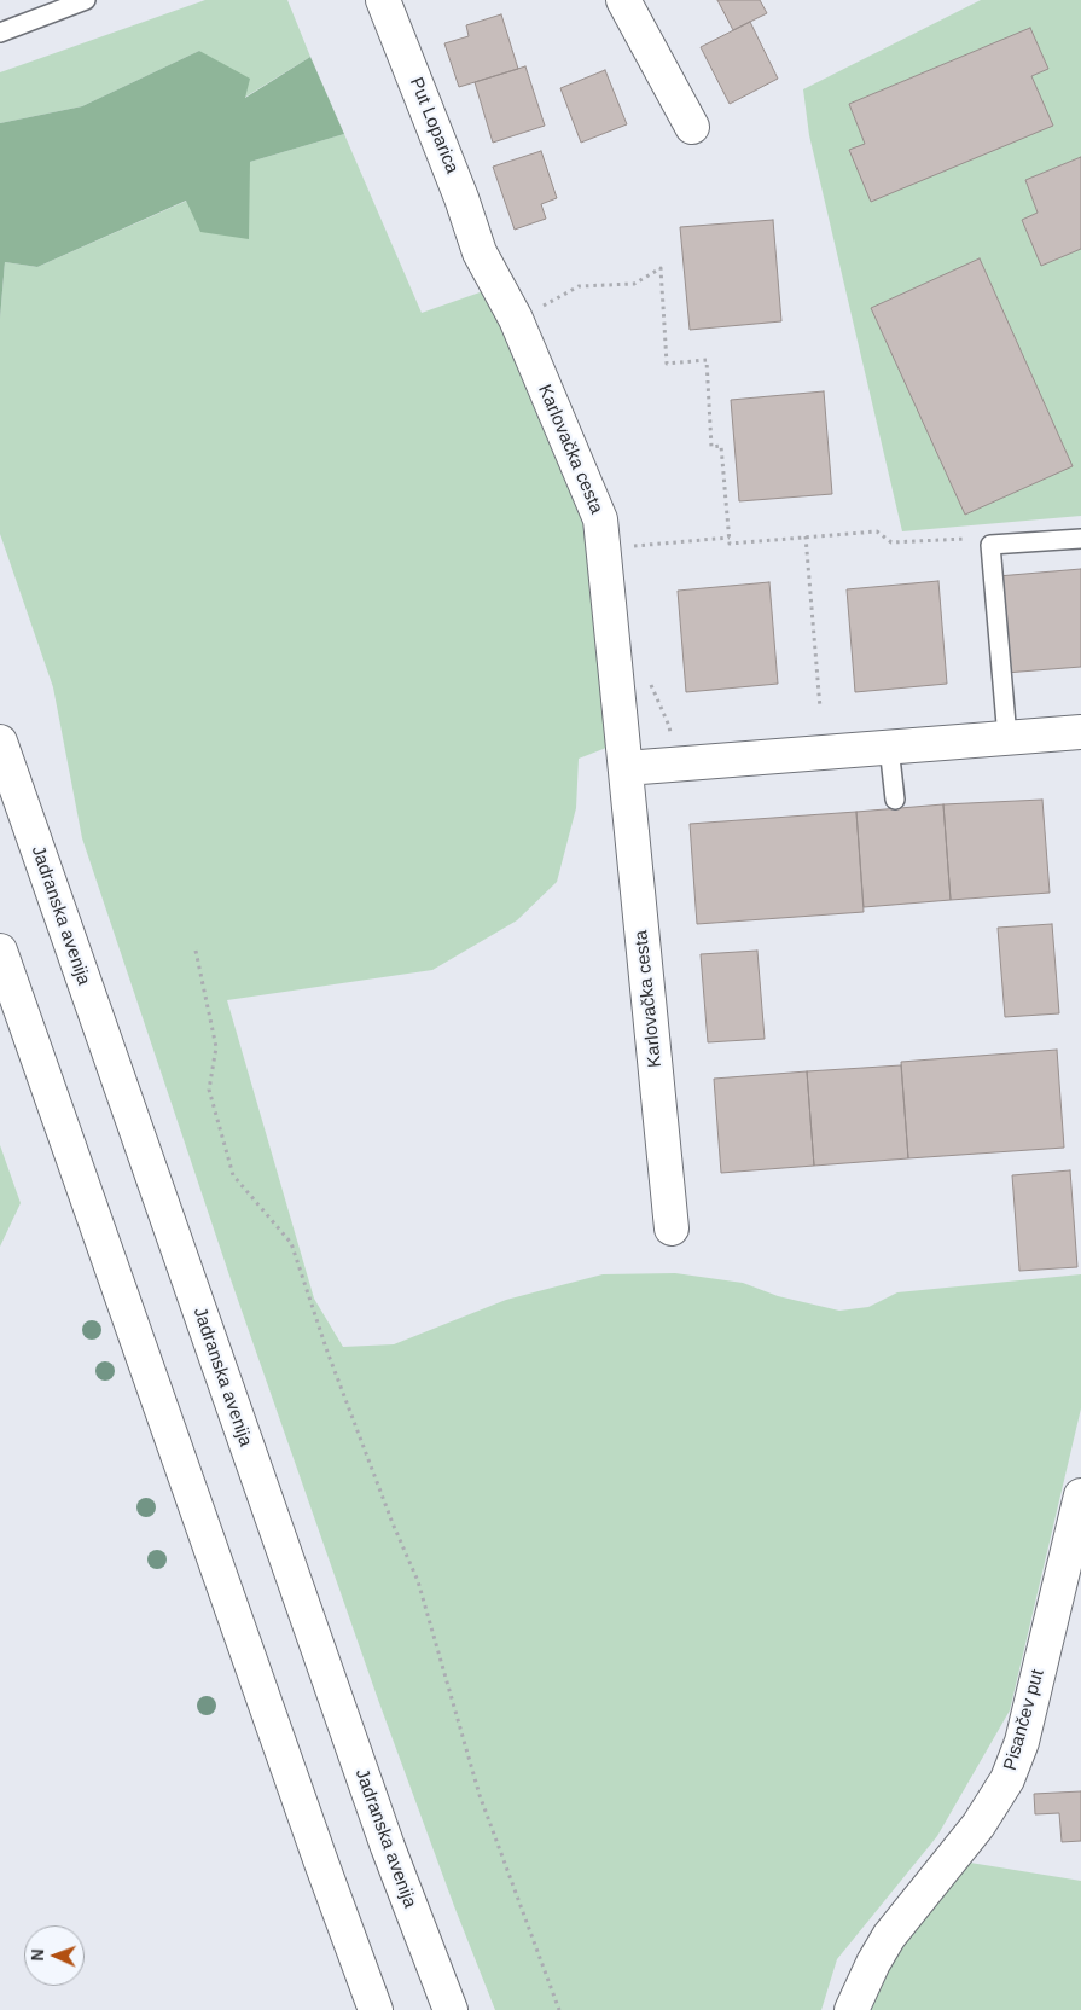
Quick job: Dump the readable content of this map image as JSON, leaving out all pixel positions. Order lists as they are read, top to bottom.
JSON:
{
  "streets": {
    "street": [
      "Put Loparica",
      "Karlovačka cesta",
      "Jadranska avenija",
      "Pisančev put"
    ]
  },
  "crossings": [
    ["Put Loparica", "Karlovačka cesta"]
  ],
  "north": "left"
}
